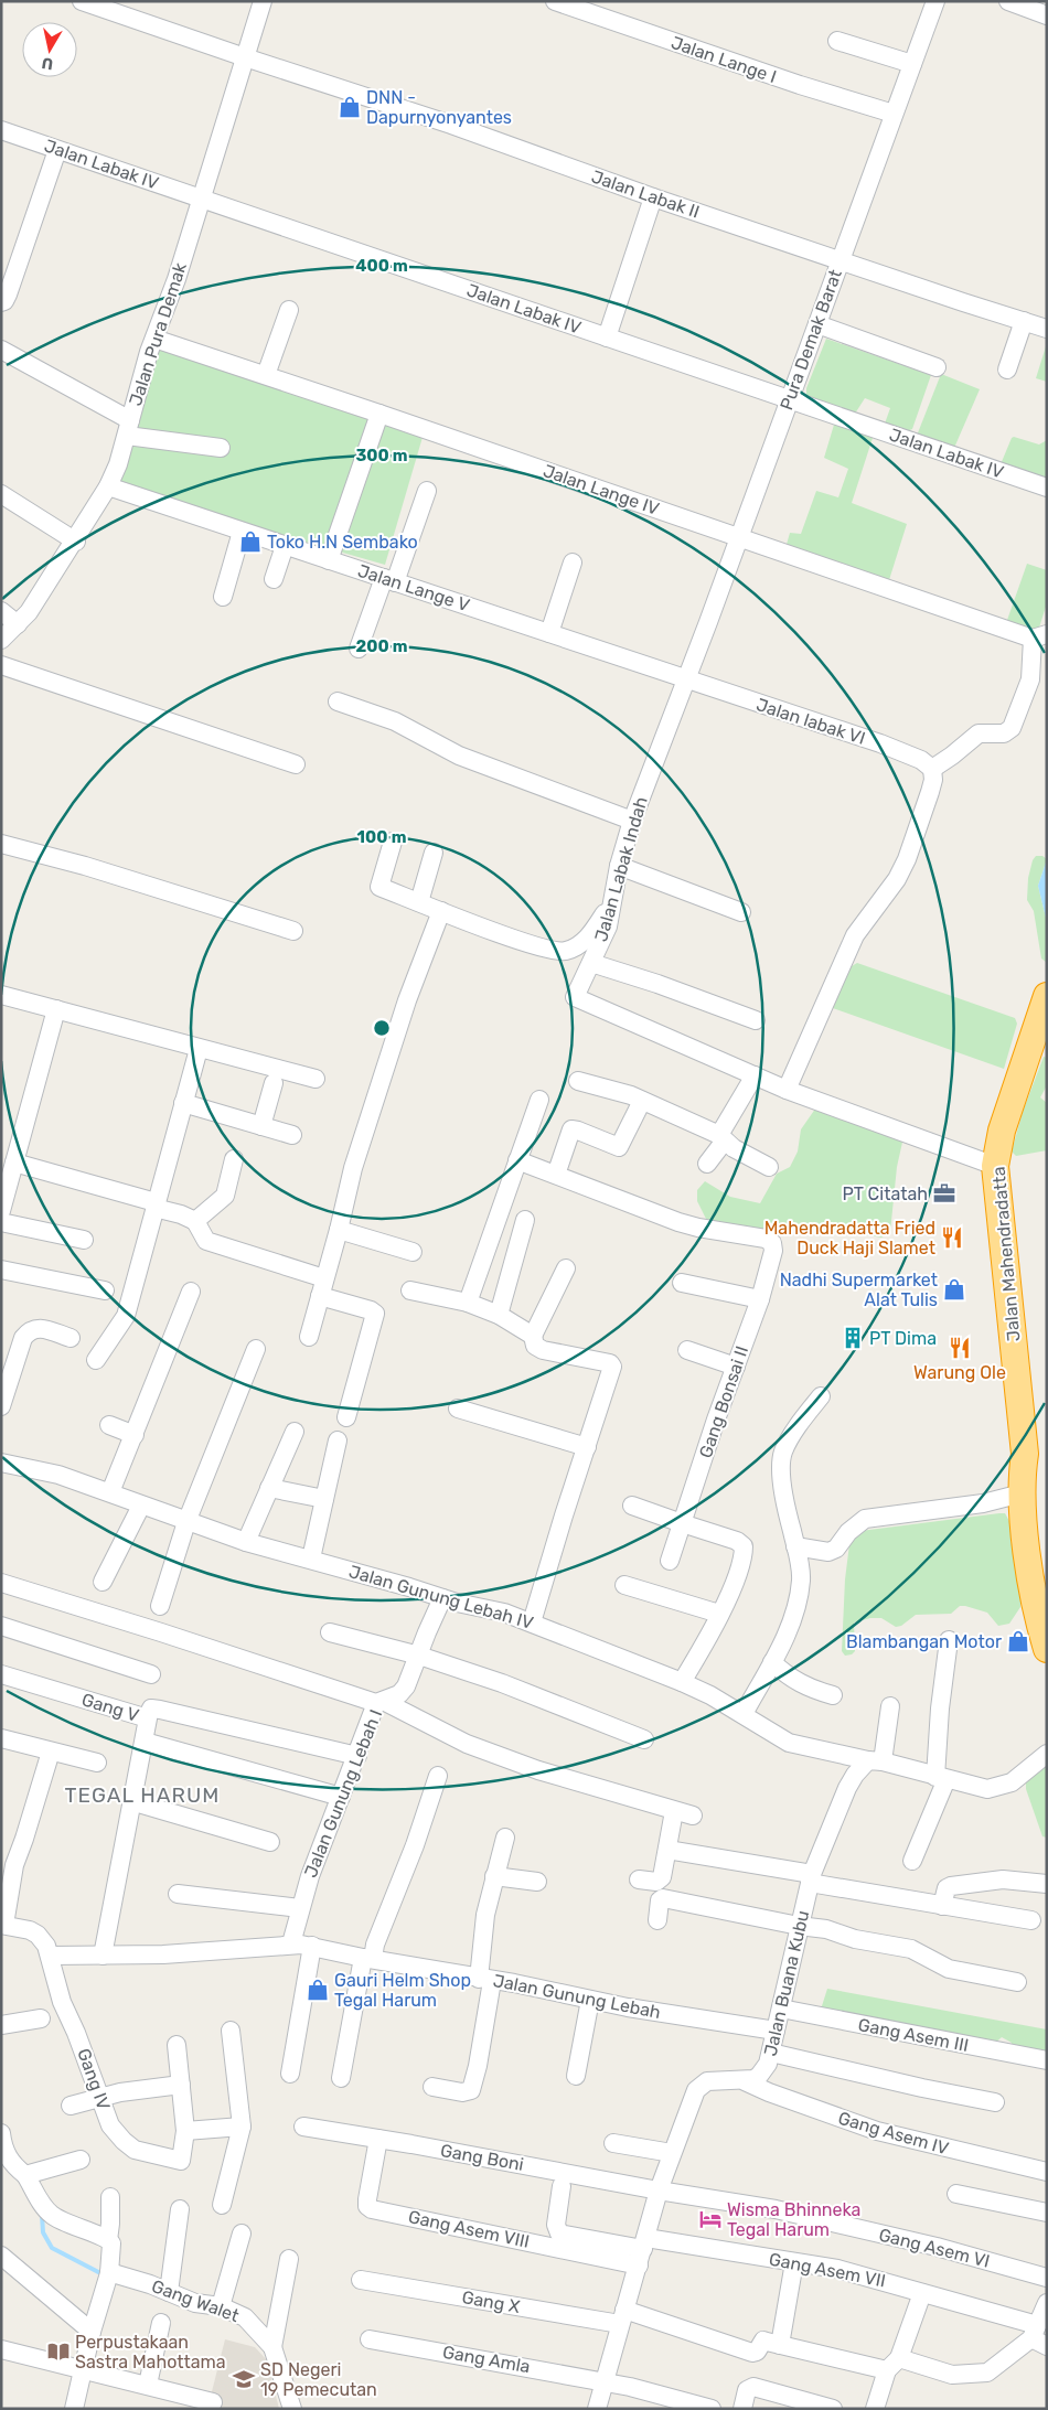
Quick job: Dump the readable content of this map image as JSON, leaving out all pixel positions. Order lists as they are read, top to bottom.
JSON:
{
  "streets": {
    "highway": ["Jalan Mahendradatta"],
    "street": [
      "Jalan Lange I",
      "Jalan Labak IV",
      "Jalan Labak II",
      "Jalan Pura Demak",
      "Pura Demak Barat",
      "Jalan Lange IV",
      "Jalan Lange V",
      "Jalan labak VI",
      "Jalan Labak Indah",
      "Gang Bonsai II",
      "Jalan Gunung Lebah IV",
      "Gang V",
      "Jalan Gunung Lebah I",
      "Jalan Buana Kubu",
      "Jalan Gunung Lebah",
      "Gang Asem III",
      "Gang IV",
      "Gang Asem IV",
      "Gang Boni",
      "Gang Asem VIII",
      "Gang Asem VI",
      "Gang Asem VII",
      "Gang Walet",
      "Gang X",
      "Gang Amla"
    ]
  },
  "crossings": [
    ["Jalan Lange I", "Pura Demak Barat"],
    ["Jalan Labak IV", "Jalan Pura Demak"],
    ["Jalan Labak IV", "Pura Demak Barat"],
    ["Jalan Labak II", "Jalan Pura Demak"],
    ["Jalan Labak II", "Pura Demak Barat"],
    ["Jalan Pura Demak", "Jalan Lange IV"],
    ["Jalan Pura Demak", "Jalan Lange V"],
    ["Pura Demak Barat", "Jalan Lange IV"],
    ["Pura Demak Barat", "Jalan Lange V"],
    ["Pura Demak Barat", "Jalan labak VI"],
    ["Pura Demak Barat", "Jalan Labak Indah"],
    ["Jalan Lange V", "Jalan labak VI"],
    ["Jalan Lange V", "Jalan Labak Indah"],
    ["Jalan labak VI", "Jalan Labak Indah"],
    ["Jalan Gunung Lebah IV", "Jalan Gunung Lebah I"],
    ["Jalan Gunung Lebah IV", "Jalan Buana Kubu"],
    ["Gang V", "Jalan Gunung Lebah"],
    ["Jalan Gunung Lebah I", "Jalan Gunung Lebah"],
    ["Jalan Buana Kubu", "Jalan Gunung Lebah"],
    ["Jalan Buana Kubu", "Gang Asem III"],
    ["Jalan Buana Kubu", "Gang Asem IV"],
    ["Jalan Gunung Lebah", "Gang IV"],
    ["Gang Boni", "Gang Asem VIII"],
    ["Gang Boni", "Gang Asem VI"],
    ["Gang Asem VIII", "Gang Asem VII"]
  ],
  "districts": ["TEGAL HARUM"],
  "places": {
    "shop": [
      "DNN - Dapurnyonyantes",
      "Toko H.N Sembako",
      "Nadhi Supermarket Alat Tulis",
      "Blambangan Motor",
      "Gauri Helm Shop Tegal Harum"
    ],
    "office": ["PT Citatah"],
    "restaurant": ["Mahendradatta Fried Duck Haji Slamet", "Warung Ole"],
    "building": ["PT Dima"],
    "hotel": ["Wisma Bhinneka Tegal Harum"],
    "library": ["Perpustakaan Sastra Mahottama"],
    "school or university": ["SD Negeri 19 Pemecutan"]
  },
  "north": "bottom",
  "rings": [
    "400 m",
    "300 m",
    "200 m",
    "100 m"
  ]
}
